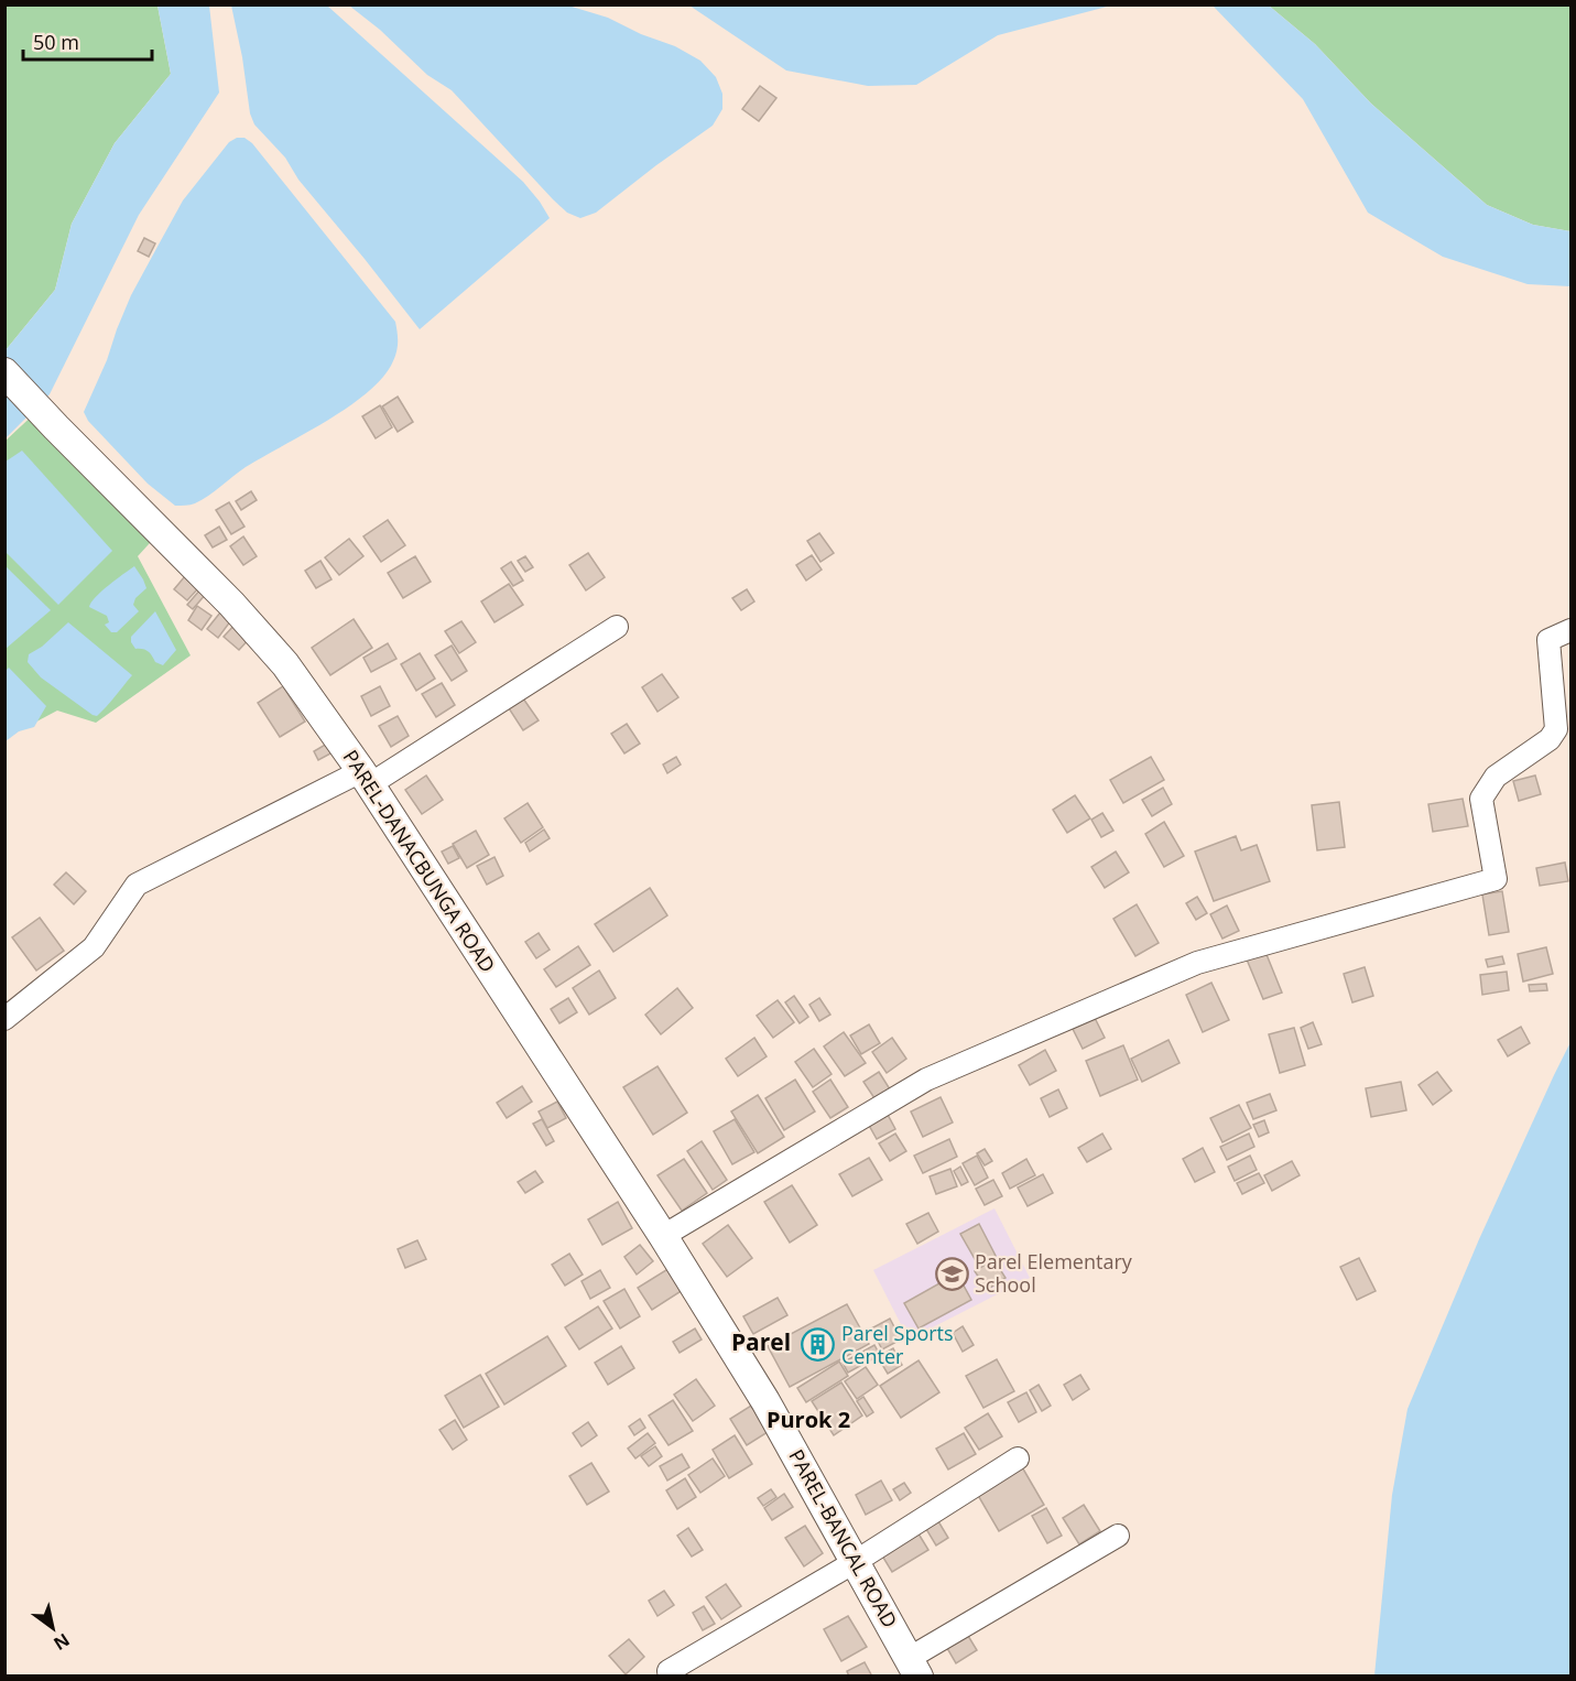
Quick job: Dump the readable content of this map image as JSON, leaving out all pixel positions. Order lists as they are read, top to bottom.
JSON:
{
  "streets": {
    "main road": ["PAREL-DANACBUNGA ROAD", "PAREL-BANCAL ROAD"]
  },
  "crossings": [
    ["PAREL-DANACBUNGA ROAD", "PAREL-BANCAL ROAD"]
  ],
  "districts": ["Parel", "Purok 2"],
  "places": {
    "school or university": ["Parel Elementary School"],
    "building": ["Parel Sports Center"]
  },
  "scale_bar": "50 m",
  "north": "bottom right"
}
